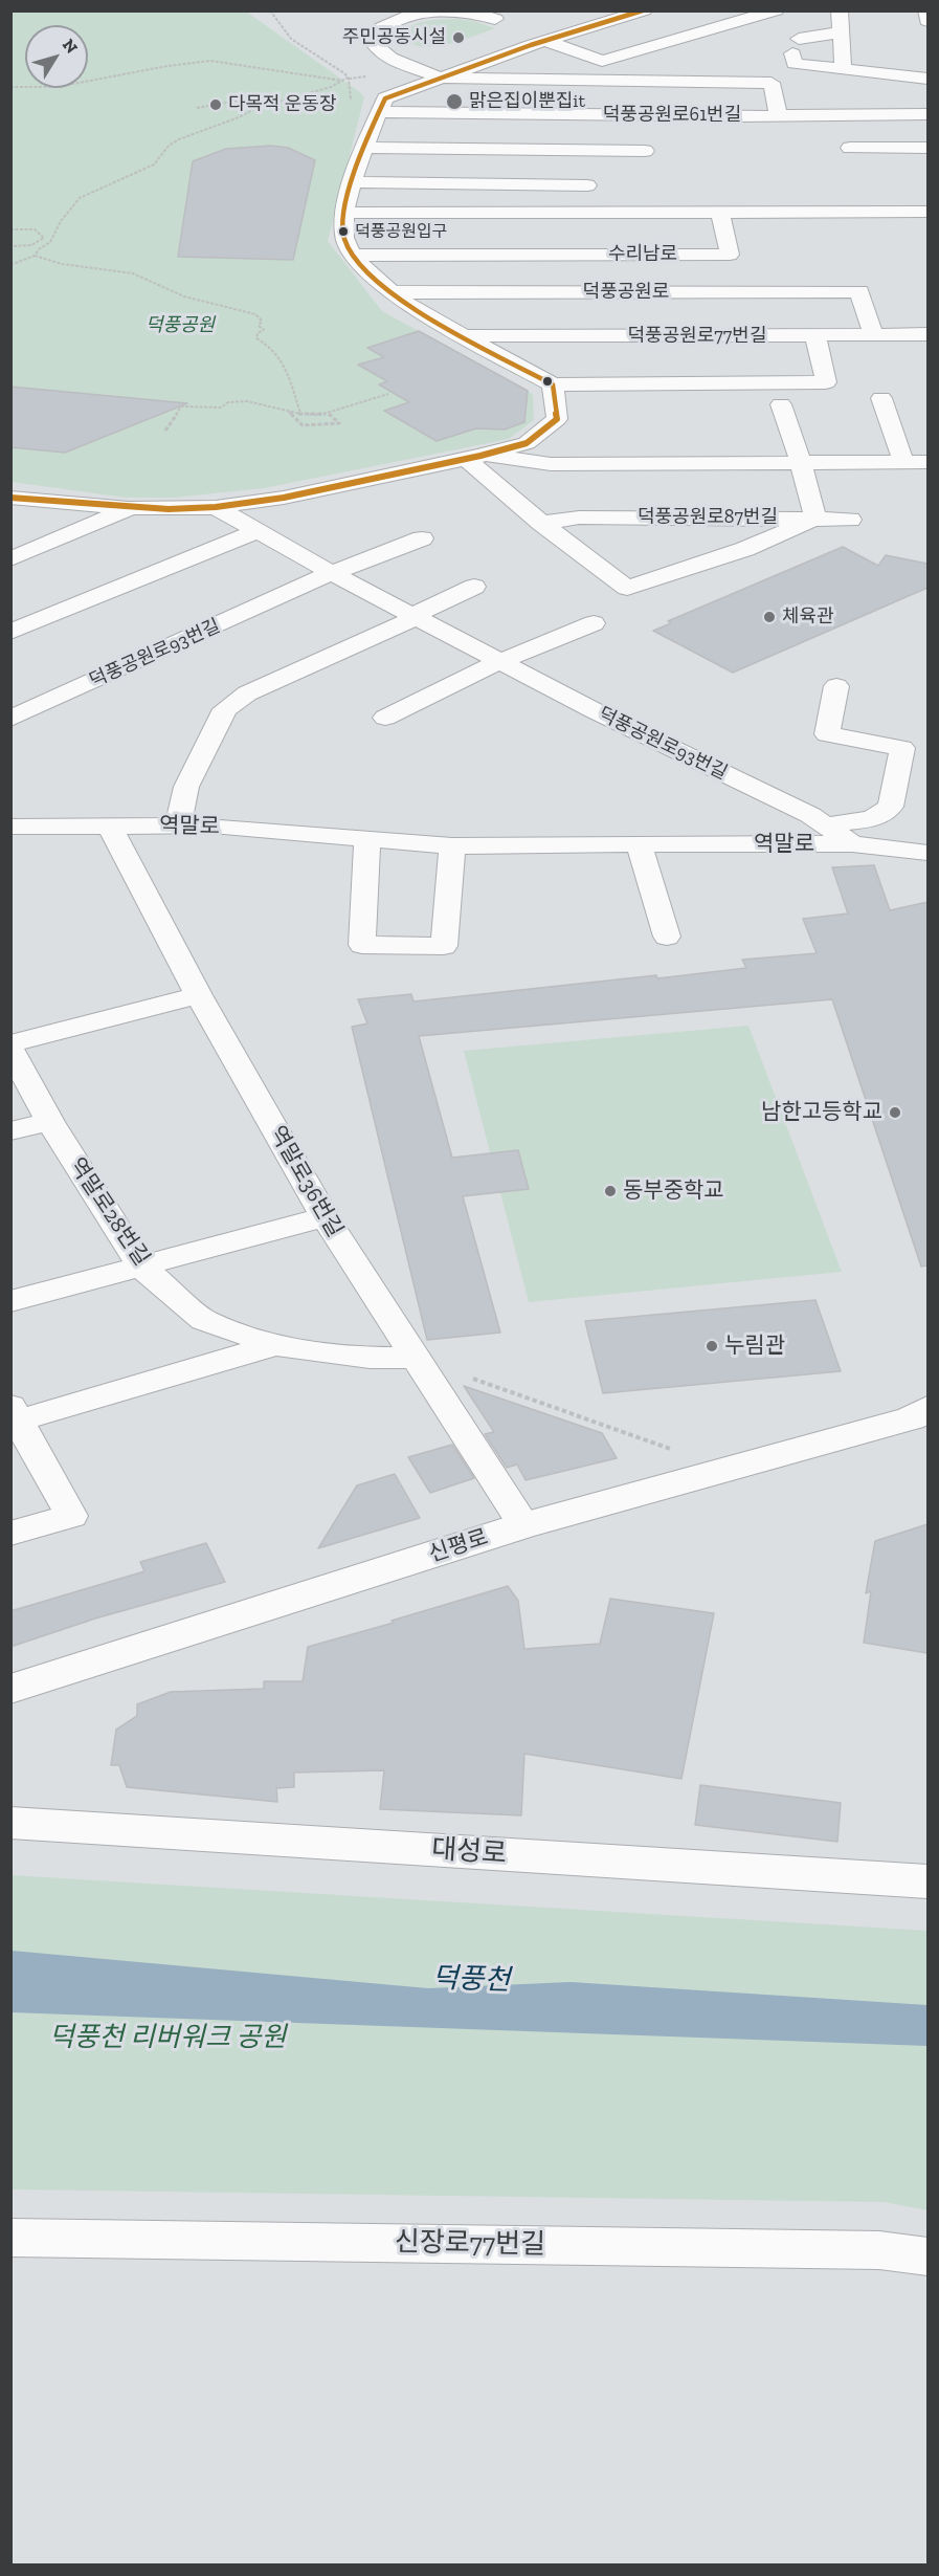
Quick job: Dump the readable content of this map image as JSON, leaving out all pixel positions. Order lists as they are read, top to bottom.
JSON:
{
  "streets": {
    "street": [
      "덕풍공원로61번길",
      "수리남로",
      "덕풍공원로",
      "덕풍공원로77번길",
      "덕풍공원로87번길",
      "덕풍공원로93번길",
      "역말로",
      "역말로36번길",
      "역말로28번길",
      "신평로",
      "대성로",
      "신장로77번길"
    ]
  },
  "crossings": [
    ["덕풍공원로", "덕풍공원로77번길"],
    ["덕풍공원로93번길", "역말로"],
    ["역말로", "역말로36번길"],
    ["역말로36번길", "역말로28번길"],
    ["역말로36번길", "신평로"]
  ],
  "water": ["덕풍천"],
  "parks": ["덕풍공원", "덕풍천 리버워크 공원"],
  "places": [
    "주민공동시설",
    "맑은집이뿐집it",
    "다목적 운동장",
    "덕풍공원입구",
    "체육관",
    "남한고등학교",
    "동부중학교",
    "누림관"
  ],
  "north": "top right"
}
